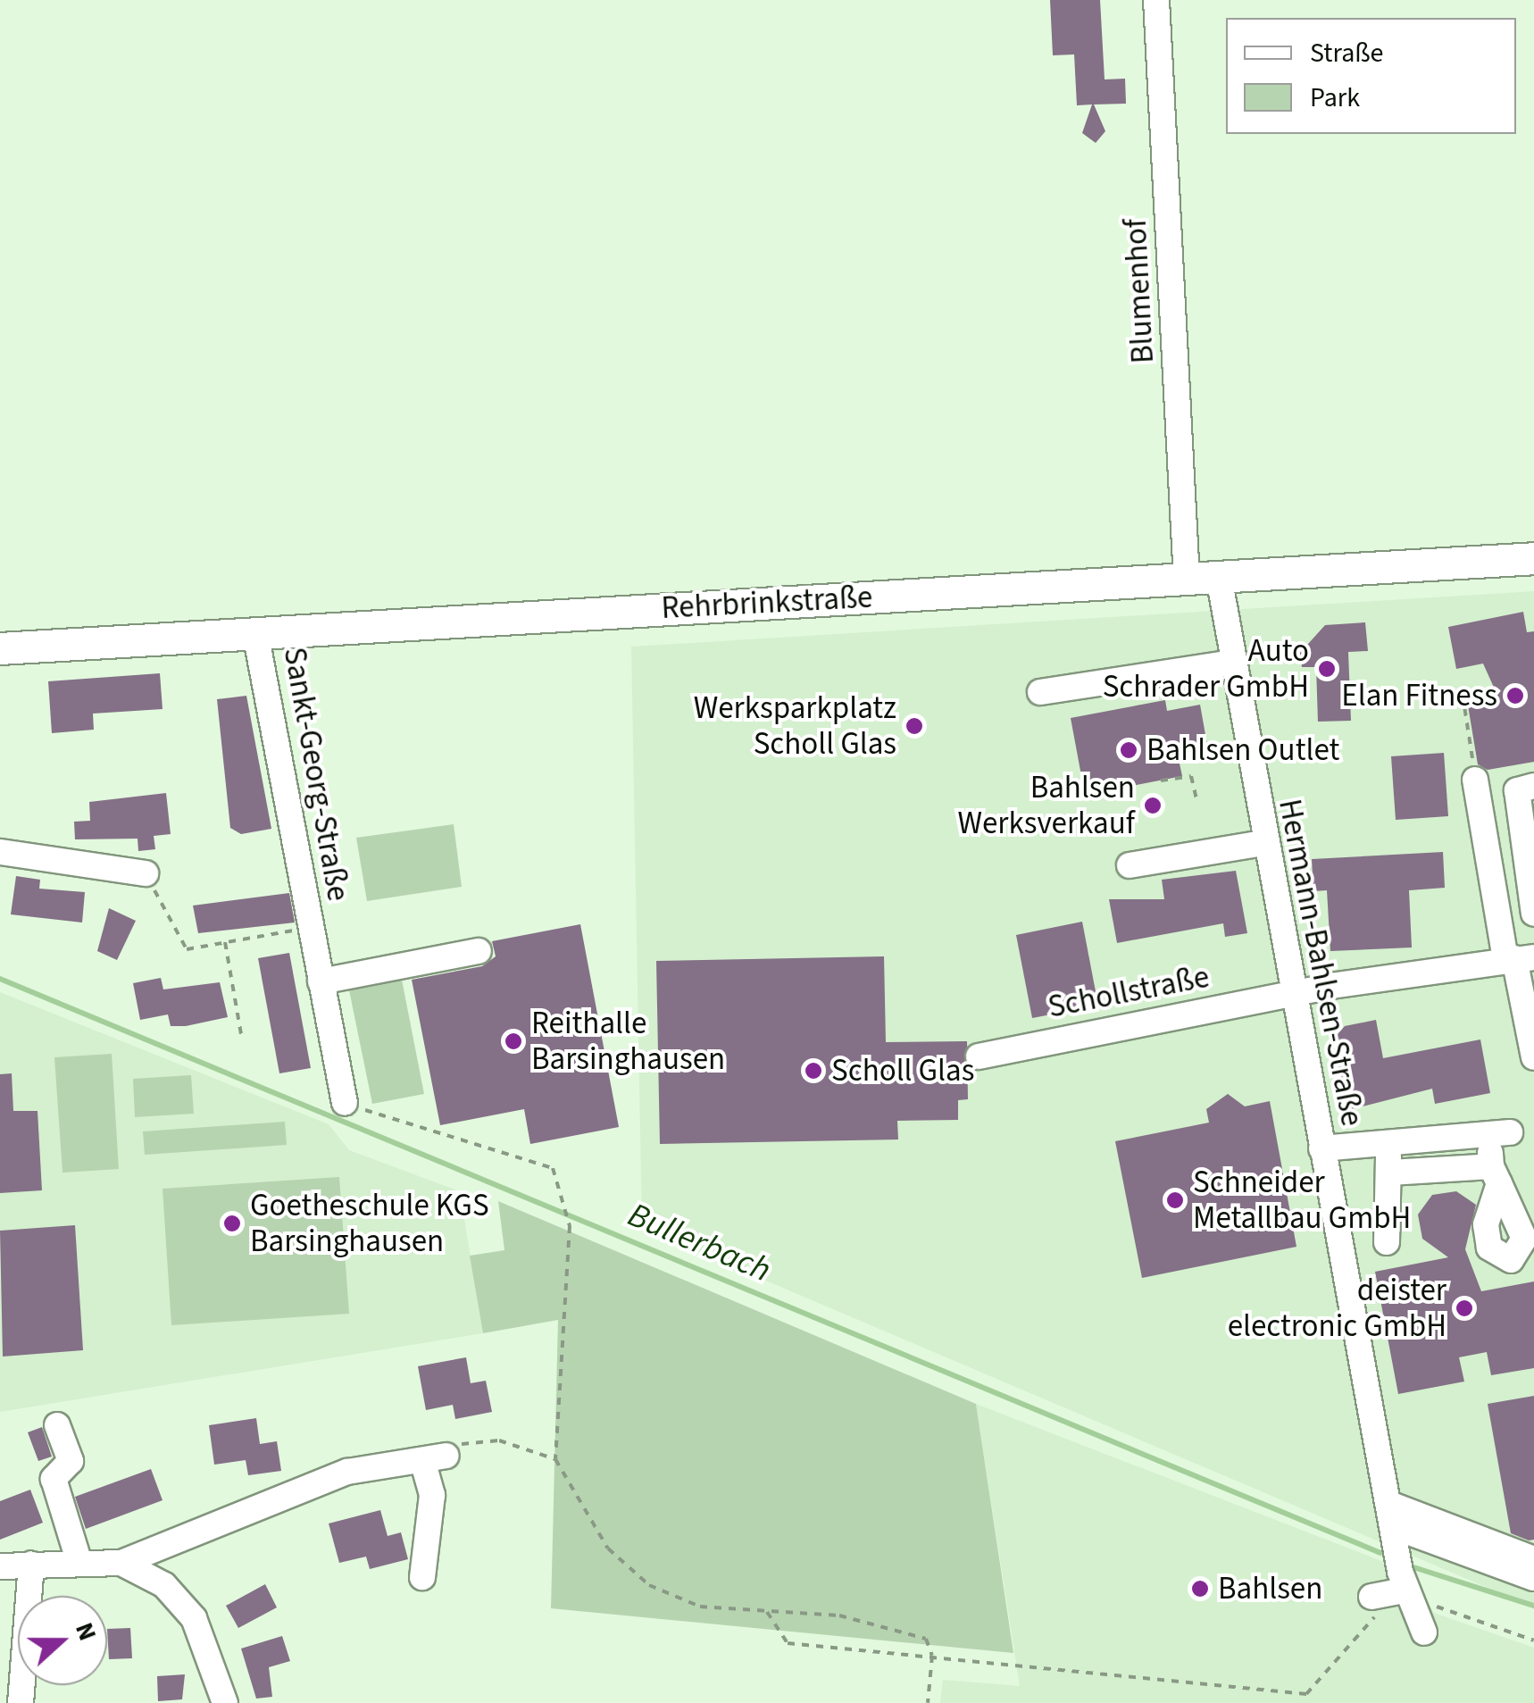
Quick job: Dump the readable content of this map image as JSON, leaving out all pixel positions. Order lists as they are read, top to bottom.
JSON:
{
  "streets": {
    "main road": ["Rehrbrinkstraße"],
    "street": [
      "Blumenhof",
      "Sankt-Georg-Straße",
      "Hermann-Bahlsen-Straße",
      "Schollstraße"
    ]
  },
  "crossings": [
    ["Blumenhof", "Rehrbrinkstraße"],
    ["Rehrbrinkstraße", "Sankt-Georg-Straße"],
    ["Rehrbrinkstraße", "Hermann-Bahlsen-Straße"],
    ["Hermann-Bahlsen-Straße", "Schollstraße"]
  ],
  "water": ["Bullerbach"],
  "places": [
    "Auto Schrader GmbH",
    "Elan Fitness",
    "Werksparkplatz Scholl Glas",
    "Bahlsen Outlet",
    "Bahlsen Werksverkauf",
    "Reithalle Barsinghausen",
    "Scholl Glas",
    "Schneider Metallbau GmbH",
    "Goetheschule KGS Barsinghausen",
    "deister electronic GmbH",
    "Bahlsen"
  ],
  "legend": ["Straße", "Park"],
  "north": "right"
}
